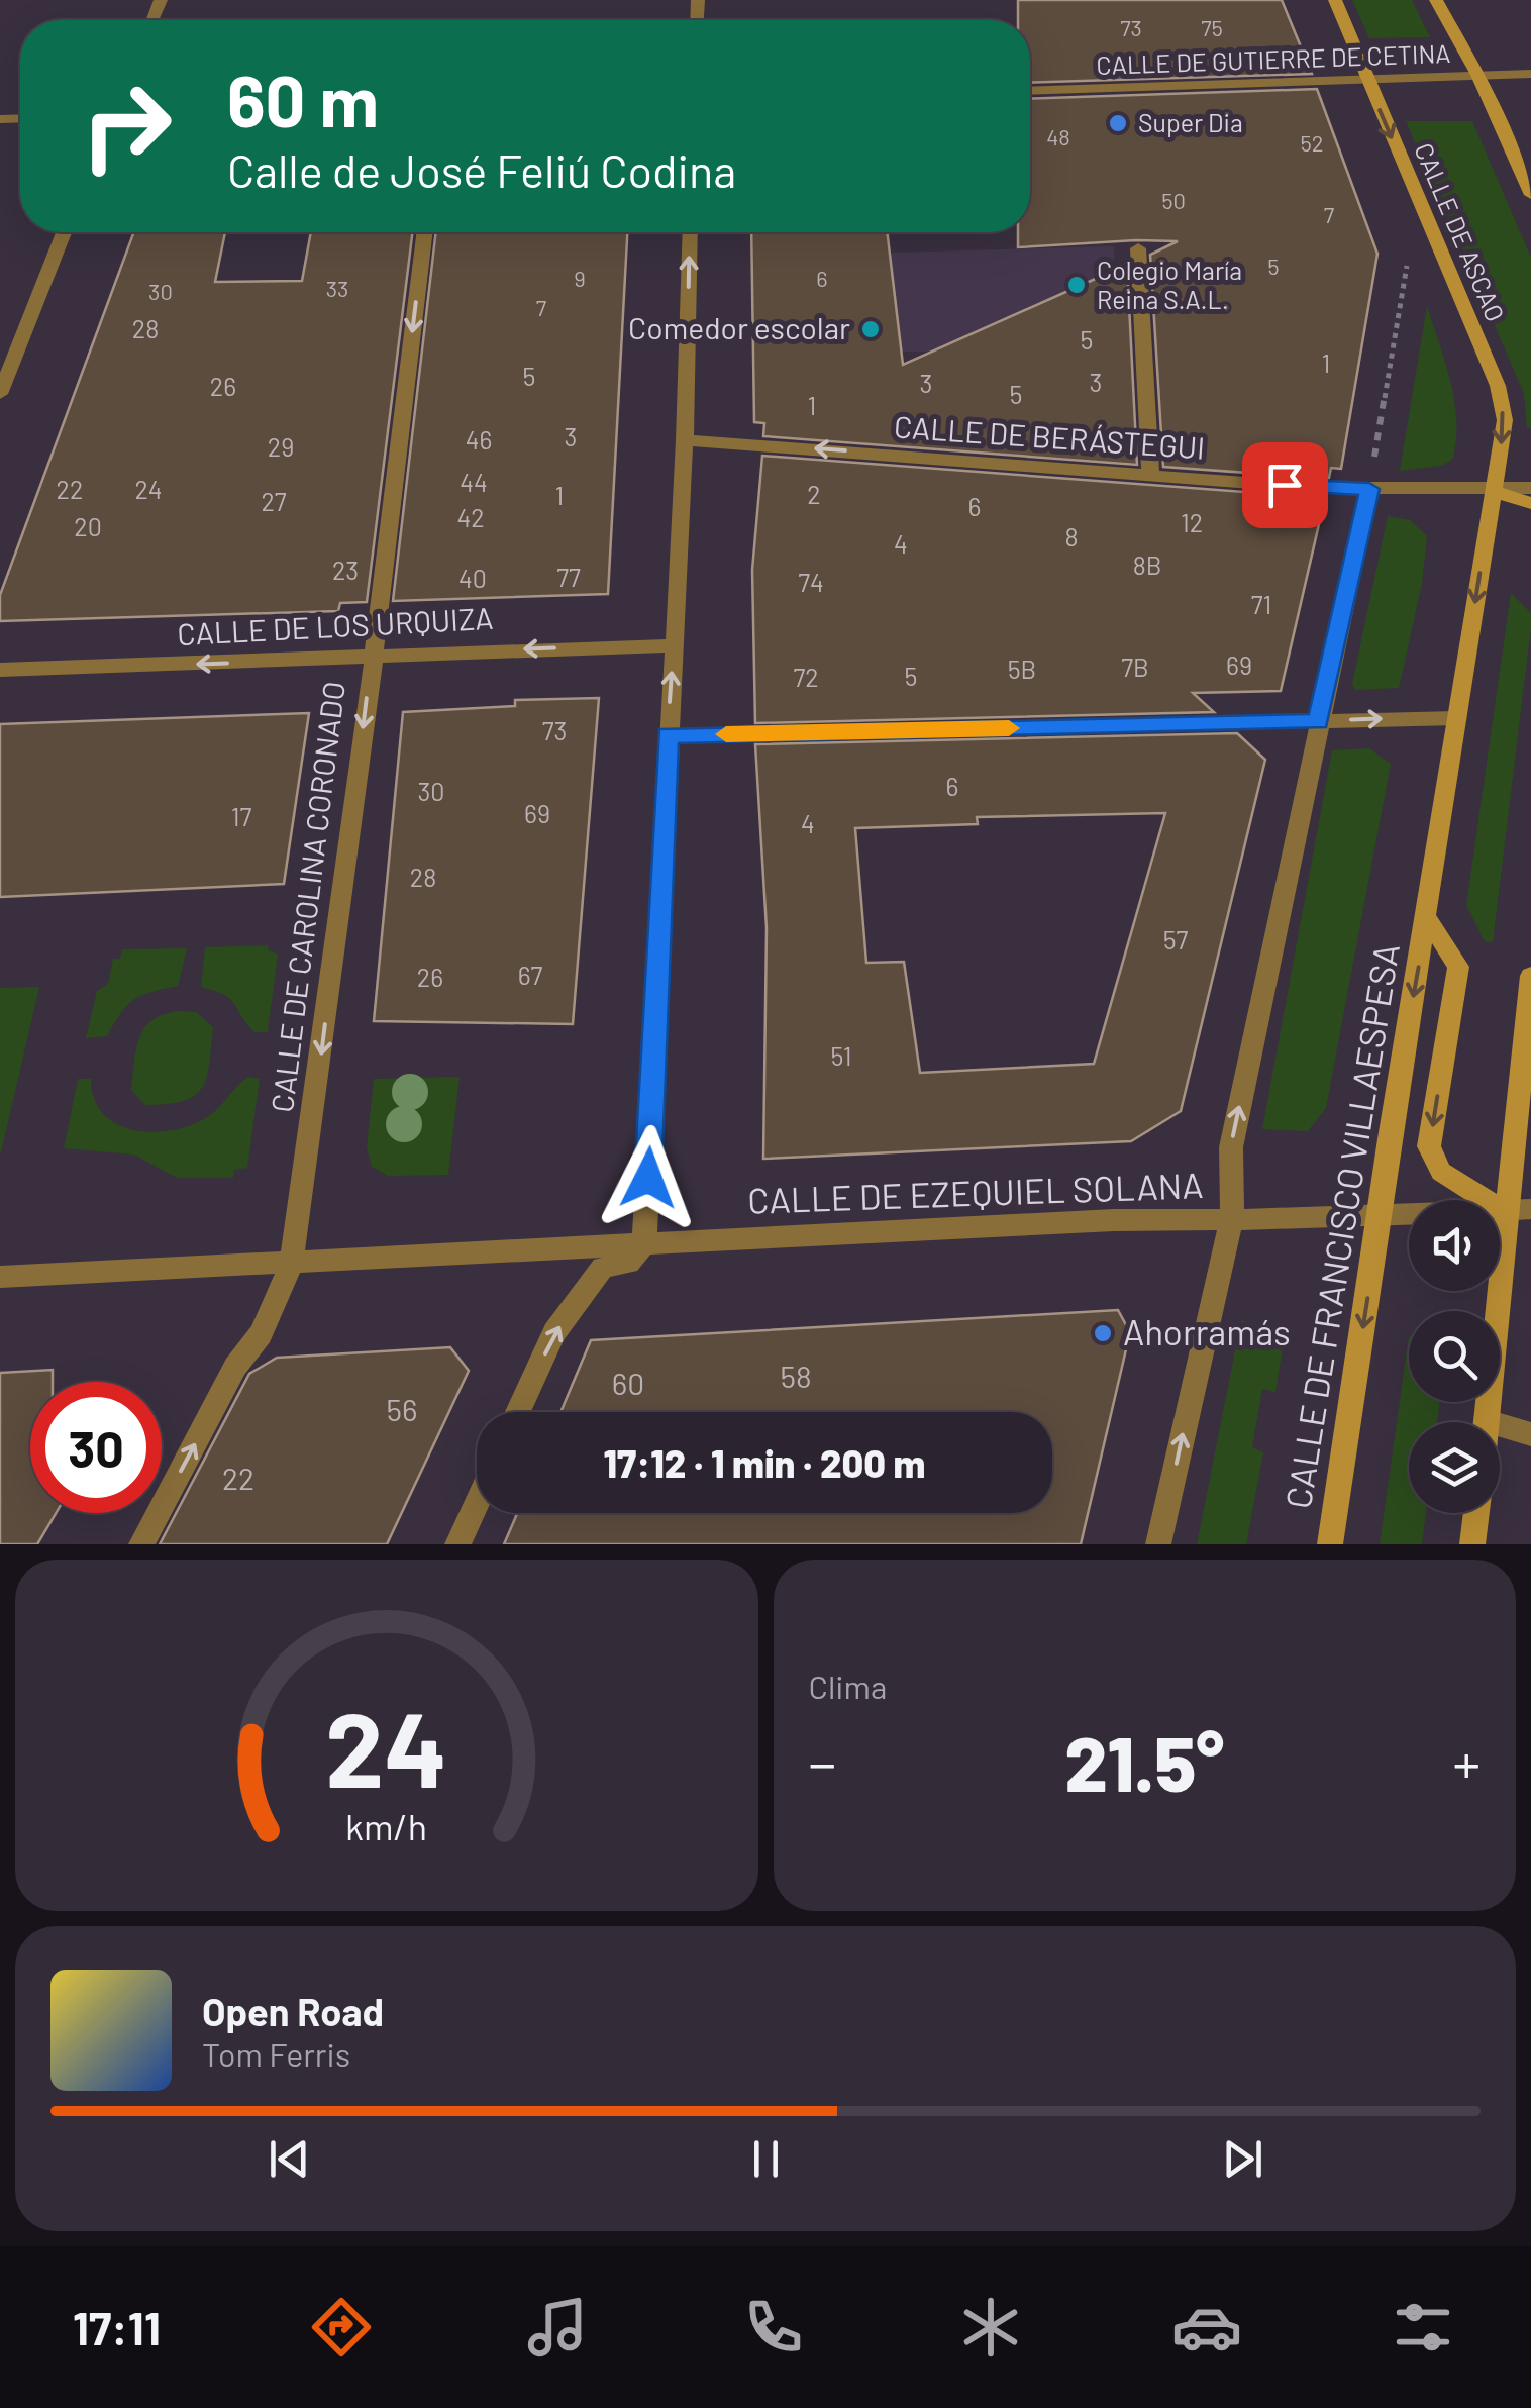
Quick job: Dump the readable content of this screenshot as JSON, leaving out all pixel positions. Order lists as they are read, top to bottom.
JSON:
{
  "streets": {
    "street": [
      "CALLE DE GUTIERRE DE CETINA",
      "CALLE DE ASCAO",
      "CALLE DE BERÁSTEGUI",
      "CALLE DE LOS URQUIZA",
      "CALLE DE CAROLINA CORONADO",
      "CALLE DE EZEQUIEL SOLANA",
      "CALLE DE FRANCISCO VILLAESPESA"
    ]
  },
  "crossings": [
    ["CALLE DE GUTIERRE DE CETINA", "CALLE DE ASCAO"],
    ["CALLE DE ASCAO", "CALLE DE BERÁSTEGUI"],
    ["CALLE DE ASCAO", "CALLE DE FRANCISCO VILLAESPESA"],
    ["CALLE DE BERÁSTEGUI", "CALLE DE FRANCISCO VILLAESPESA"],
    ["CALLE DE LOS URQUIZA", "CALLE DE CAROLINA CORONADO"],
    ["CALLE DE CAROLINA CORONADO", "CALLE DE EZEQUIEL SOLANA"],
    ["CALLE DE EZEQUIEL SOLANA", "CALLE DE FRANCISCO VILLAESPESA"]
  ],
  "one_way": ["CALLE DE BERÁSTEGUI", "CALLE DE LOS URQUIZA"],
  "places": [
    "Super Dia",
    "Colegio María Reina S.A.L.",
    "Comedor escolar",
    "Ahorramás"
  ],
  "house_numbers": [
    "73",
    "75",
    "48",
    "52",
    "50",
    "7",
    "5",
    "9",
    "6",
    "33",
    "30",
    "7",
    "28",
    "5",
    "1",
    "5",
    "3",
    "3",
    "26",
    "5",
    "1",
    "3",
    "46",
    "29",
    "44",
    "22",
    "24",
    "2",
    "1",
    "27",
    "6",
    "42",
    "12",
    "20",
    "8",
    "4",
    "8B",
    "23",
    "77",
    "40",
    "74",
    "71",
    "69",
    "7B",
    "5B",
    "5",
    "72",
    "73",
    "6",
    "30",
    "69",
    "17",
    "4",
    "28",
    "57",
    "67",
    "26",
    "51",
    "58",
    "60",
    "56",
    "22"
  ],
  "page": {
    "turn": ["60 m", "Calle de José Feliú Codina"],
    "limit": "30",
    "trip": "17:12 · 1 min · 200 m",
    "tile": "Clima",
    "heat": ["−", "21.5°", "+"],
    "song": ["Open Road", "Tom Ferris"],
    "tabs": "17:11",
    "gauge": ["24", "km/h"]
  }
}
